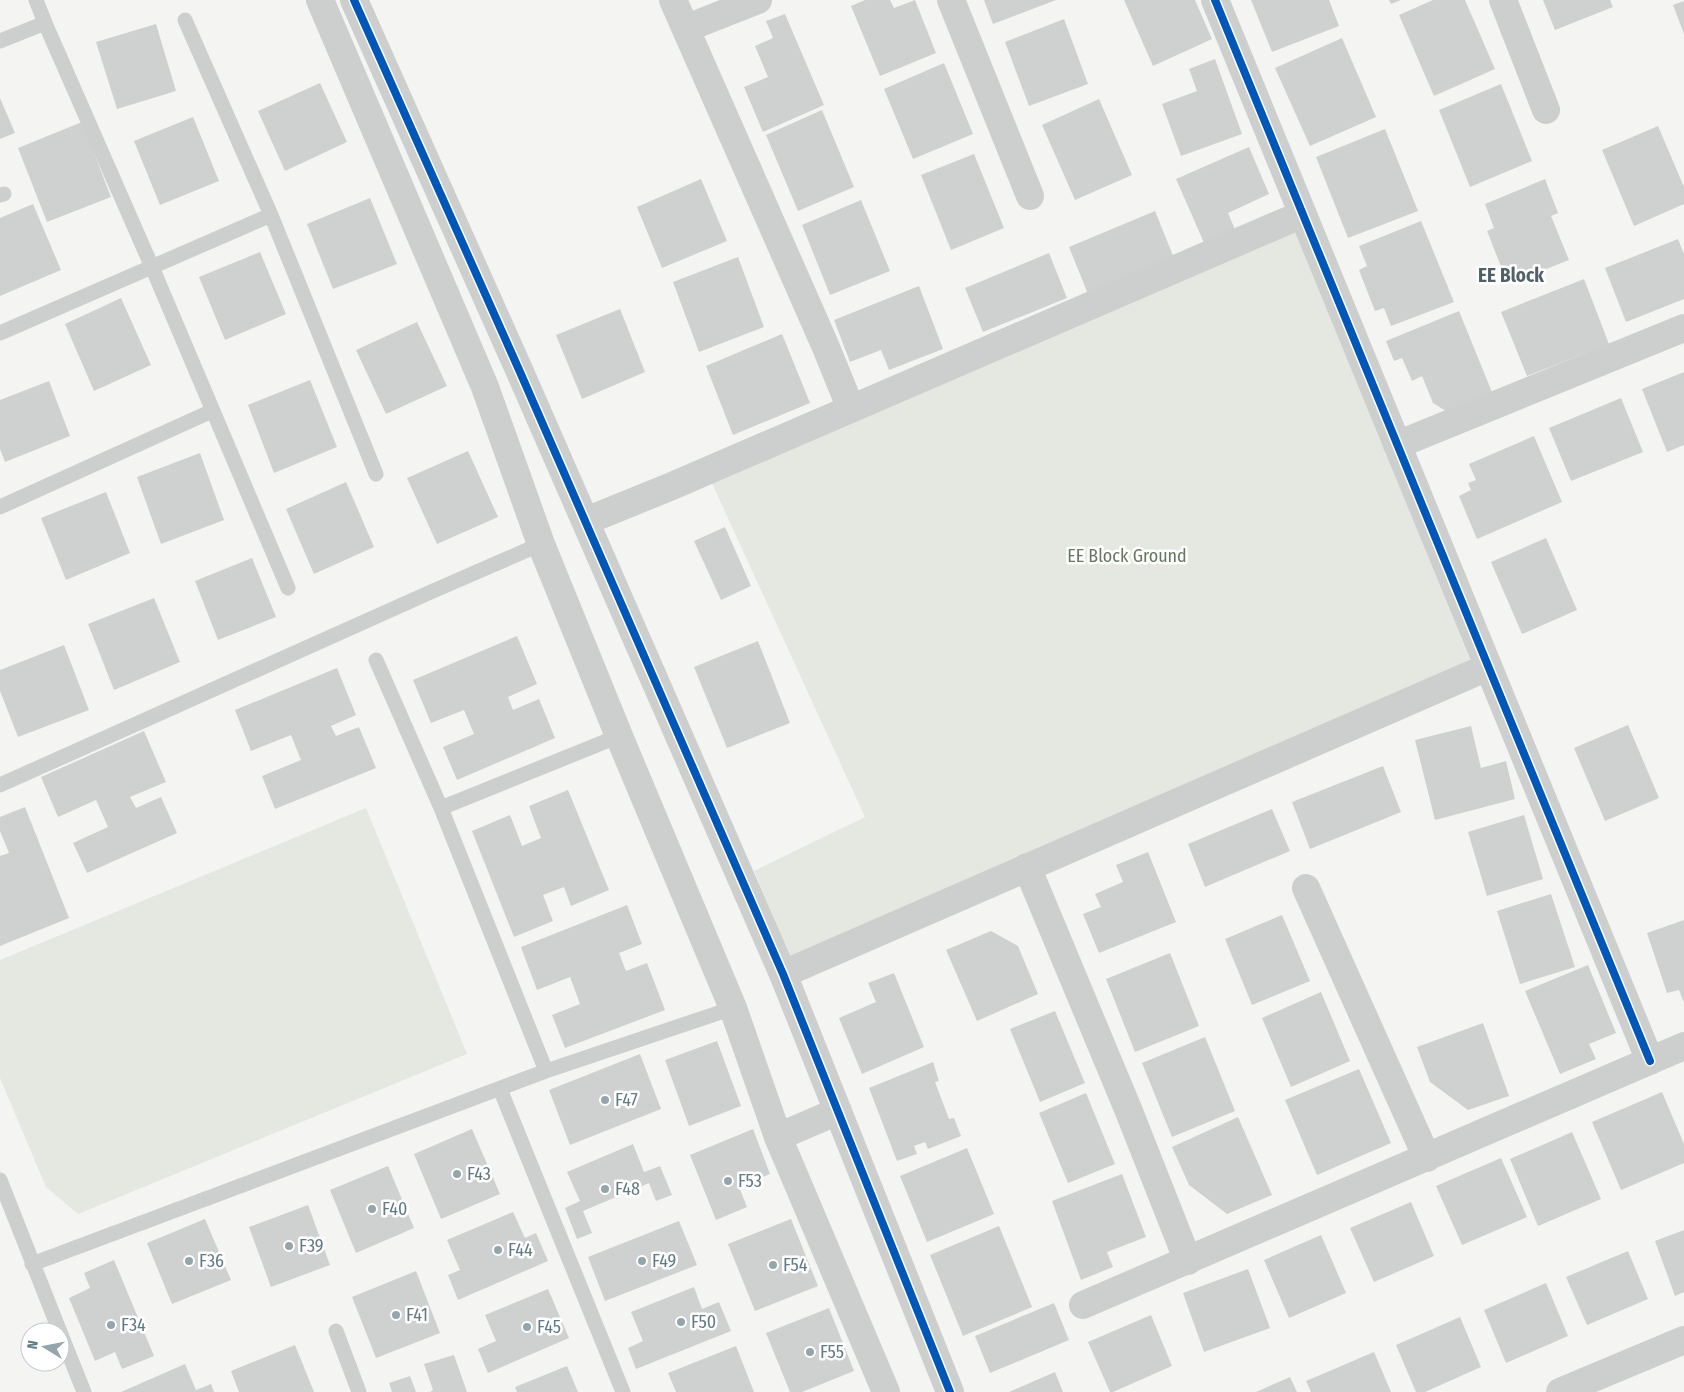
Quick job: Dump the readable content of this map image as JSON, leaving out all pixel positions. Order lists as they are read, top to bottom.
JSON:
{
  "districts": ["EE Block"],
  "parks": ["EE Block Ground"],
  "places": [
    "F47",
    "F43",
    "F53",
    "F48",
    "F40",
    "F39",
    "F44",
    "F36",
    "F49",
    "F54",
    "F41",
    "F50",
    "F34",
    "F45",
    "F55"
  ],
  "north": "left"
}
